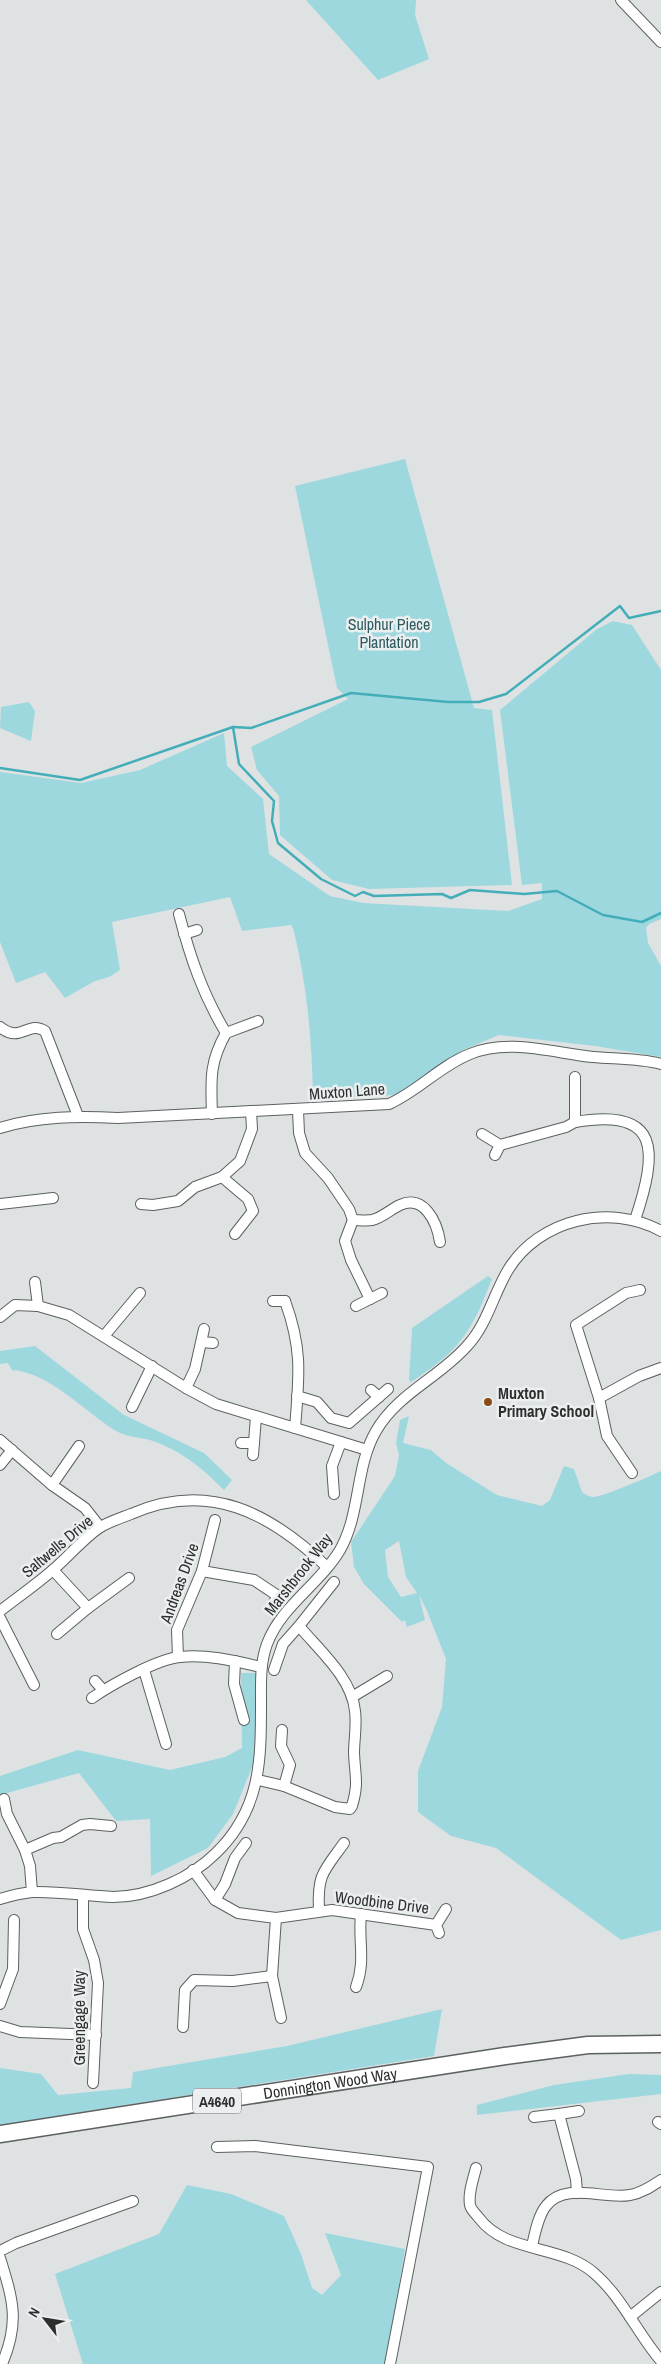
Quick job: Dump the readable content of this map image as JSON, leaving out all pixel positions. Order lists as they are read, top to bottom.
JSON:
{
  "streets": {
    "main road": ["Donnington Wood Way", "A4640"],
    "street": [
      "Muxton Lane",
      "Saltwells Drive",
      "Marshbrook Way",
      "Andreas Drive",
      "Woodbine Drive",
      "Greengage Way"
    ]
  },
  "crossings": [
    ["Saltwells Drive", "Marshbrook Way"],
    ["Marshbrook Way", "Woodbine Drive"],
    ["Marshbrook Way", "Greengage Way"]
  ],
  "parks": ["Sulphur Piece Plantation"],
  "places": ["Muxton Primary School"],
  "north": "top left"
}
